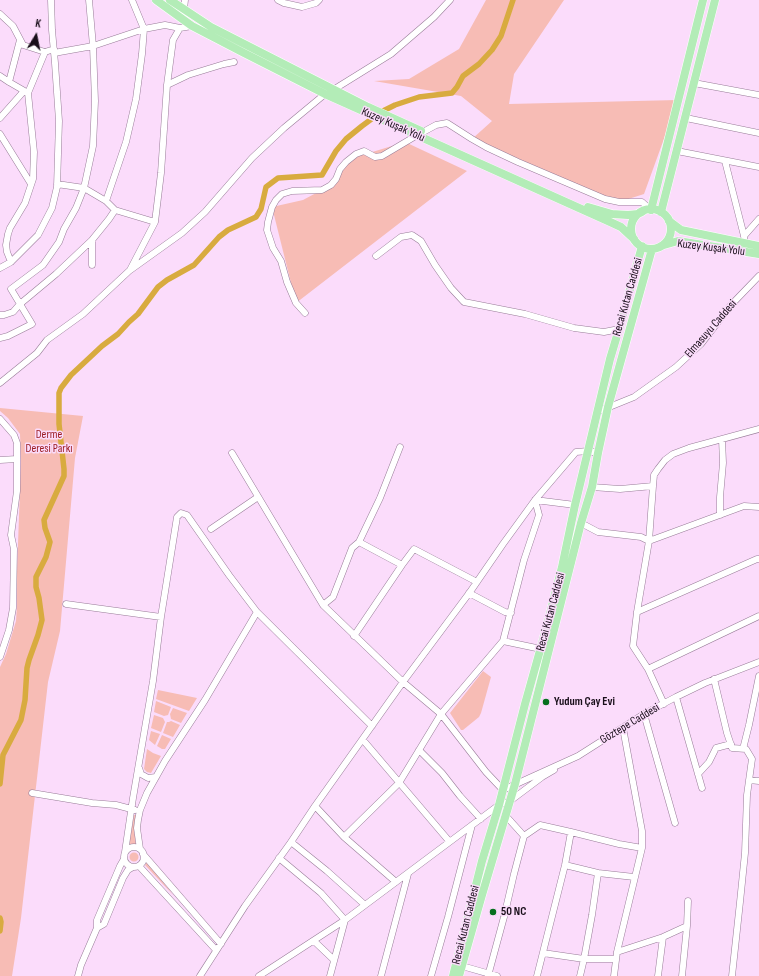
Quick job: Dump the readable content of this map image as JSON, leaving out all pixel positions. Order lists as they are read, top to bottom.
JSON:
{
  "streets": {
    "main road": ["Kuzey Kuşak Yolu", "Recai Kutan Caddesi"],
    "street": ["Elmasuyu Caddesi", "Göztepe Caddesi"]
  },
  "crossings": [
    ["Kuzey Kuşak Yolu", "Recai Kutan Caddesi"],
    ["Recai Kutan Caddesi", "Elmasuyu Caddesi"],
    ["Recai Kutan Caddesi", "Göztepe Caddesi"]
  ],
  "parks": ["Derme Deresi Parkı"],
  "places": ["Yudum Çay Evi", "50 NC"],
  "north": "top"
}
